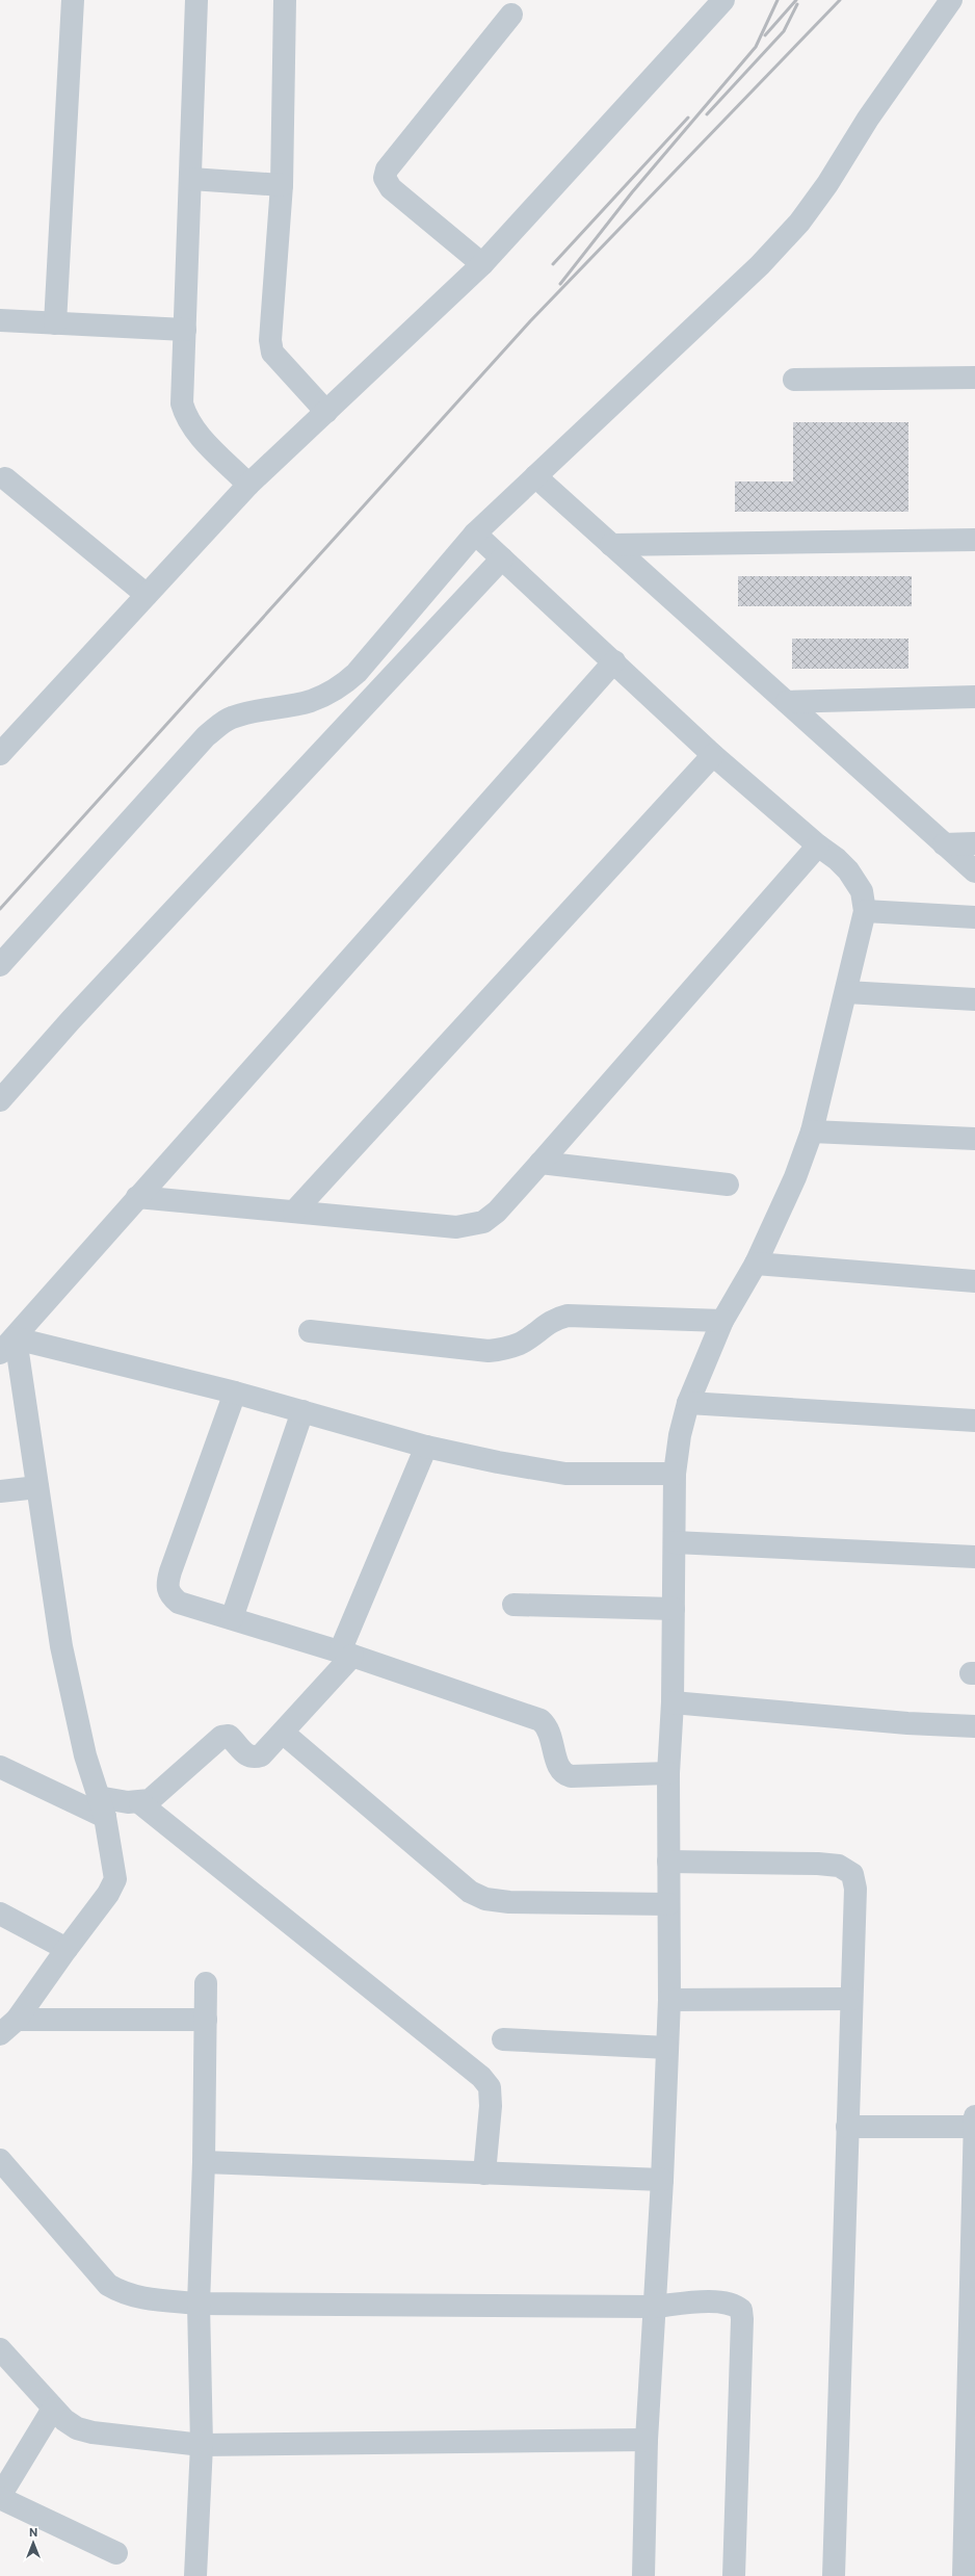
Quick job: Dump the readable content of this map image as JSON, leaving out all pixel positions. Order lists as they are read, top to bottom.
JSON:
{
  "north": "top"
}
